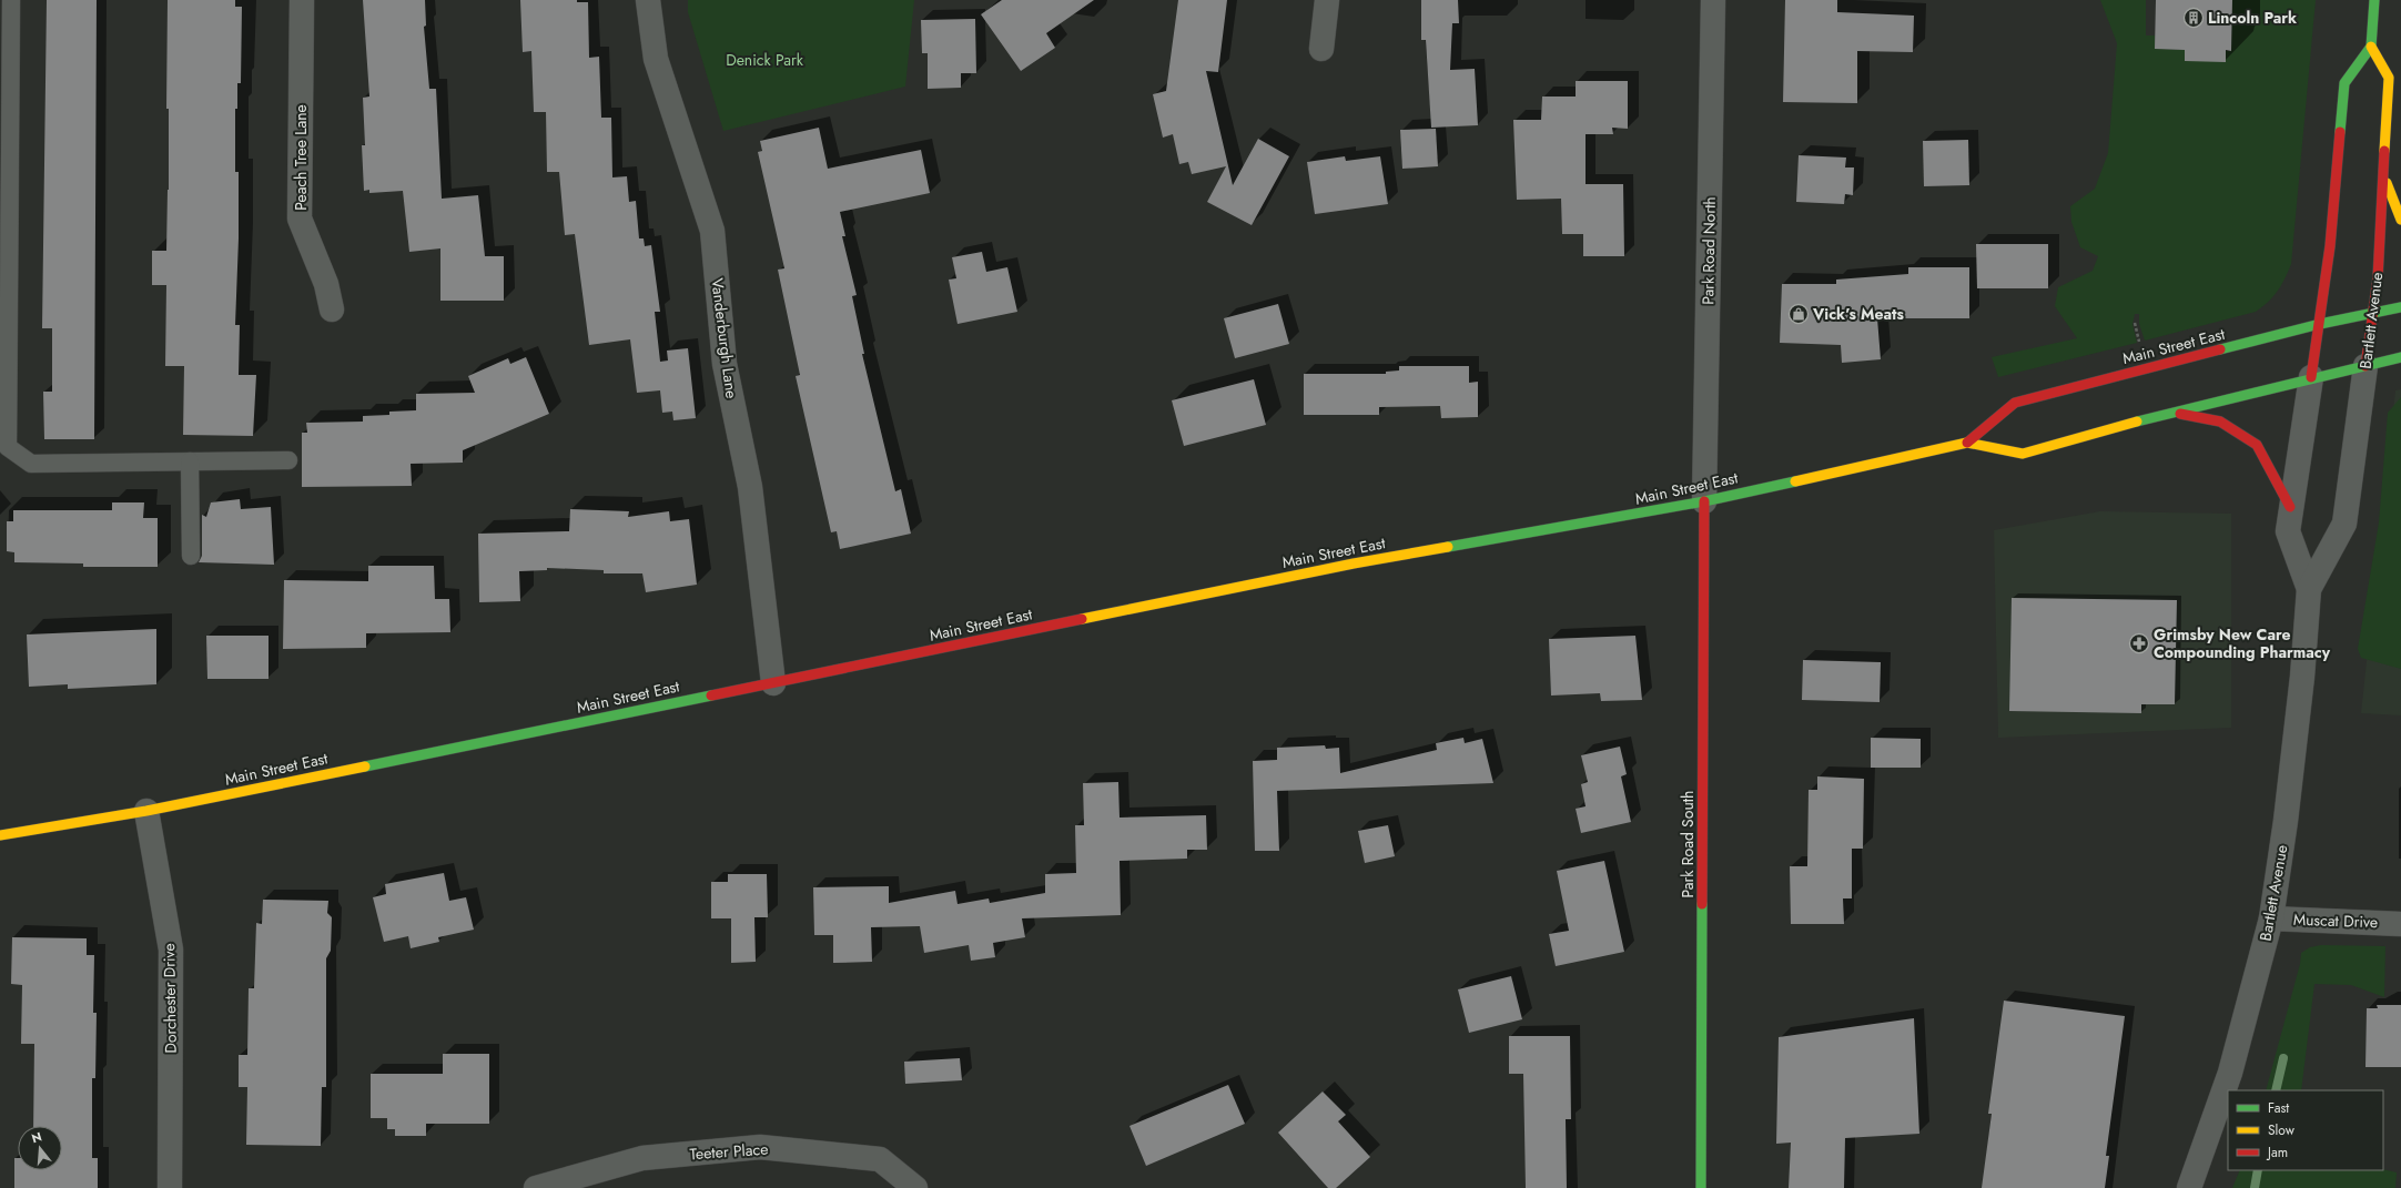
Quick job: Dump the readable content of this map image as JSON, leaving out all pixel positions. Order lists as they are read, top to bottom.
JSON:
{
  "streets": {
    "main road": ["Bartlett Avenue", "Main Street East", "Park Road South"],
    "street": [
      "Peach Tree Lane",
      "Park Road North",
      "Vanderburgh Lane",
      "Muscat Drive",
      "Dorchester Drive",
      "Teeter Place"
    ]
  },
  "crossings": [
    ["Park Road North", "Main Street East"],
    ["Park Road North", "Park Road South"],
    ["Bartlett Avenue", "Main Street East"],
    ["Bartlett Avenue", "Muscat Drive"],
    ["Vanderburgh Lane", "Main Street East"],
    ["Main Street East", "Park Road South"],
    ["Main Street East", "Dorchester Drive"]
  ],
  "parks": ["Denick Park"],
  "places": {
    "building": ["Lincoln Park"],
    "shop": ["Vick’s Meats"],
    "pharmacy": ["Grimsby New Care Compounding Pharmacy"]
  },
  "legend": ["Fast", "Slow", "Jam"],
  "north": "top"
}
